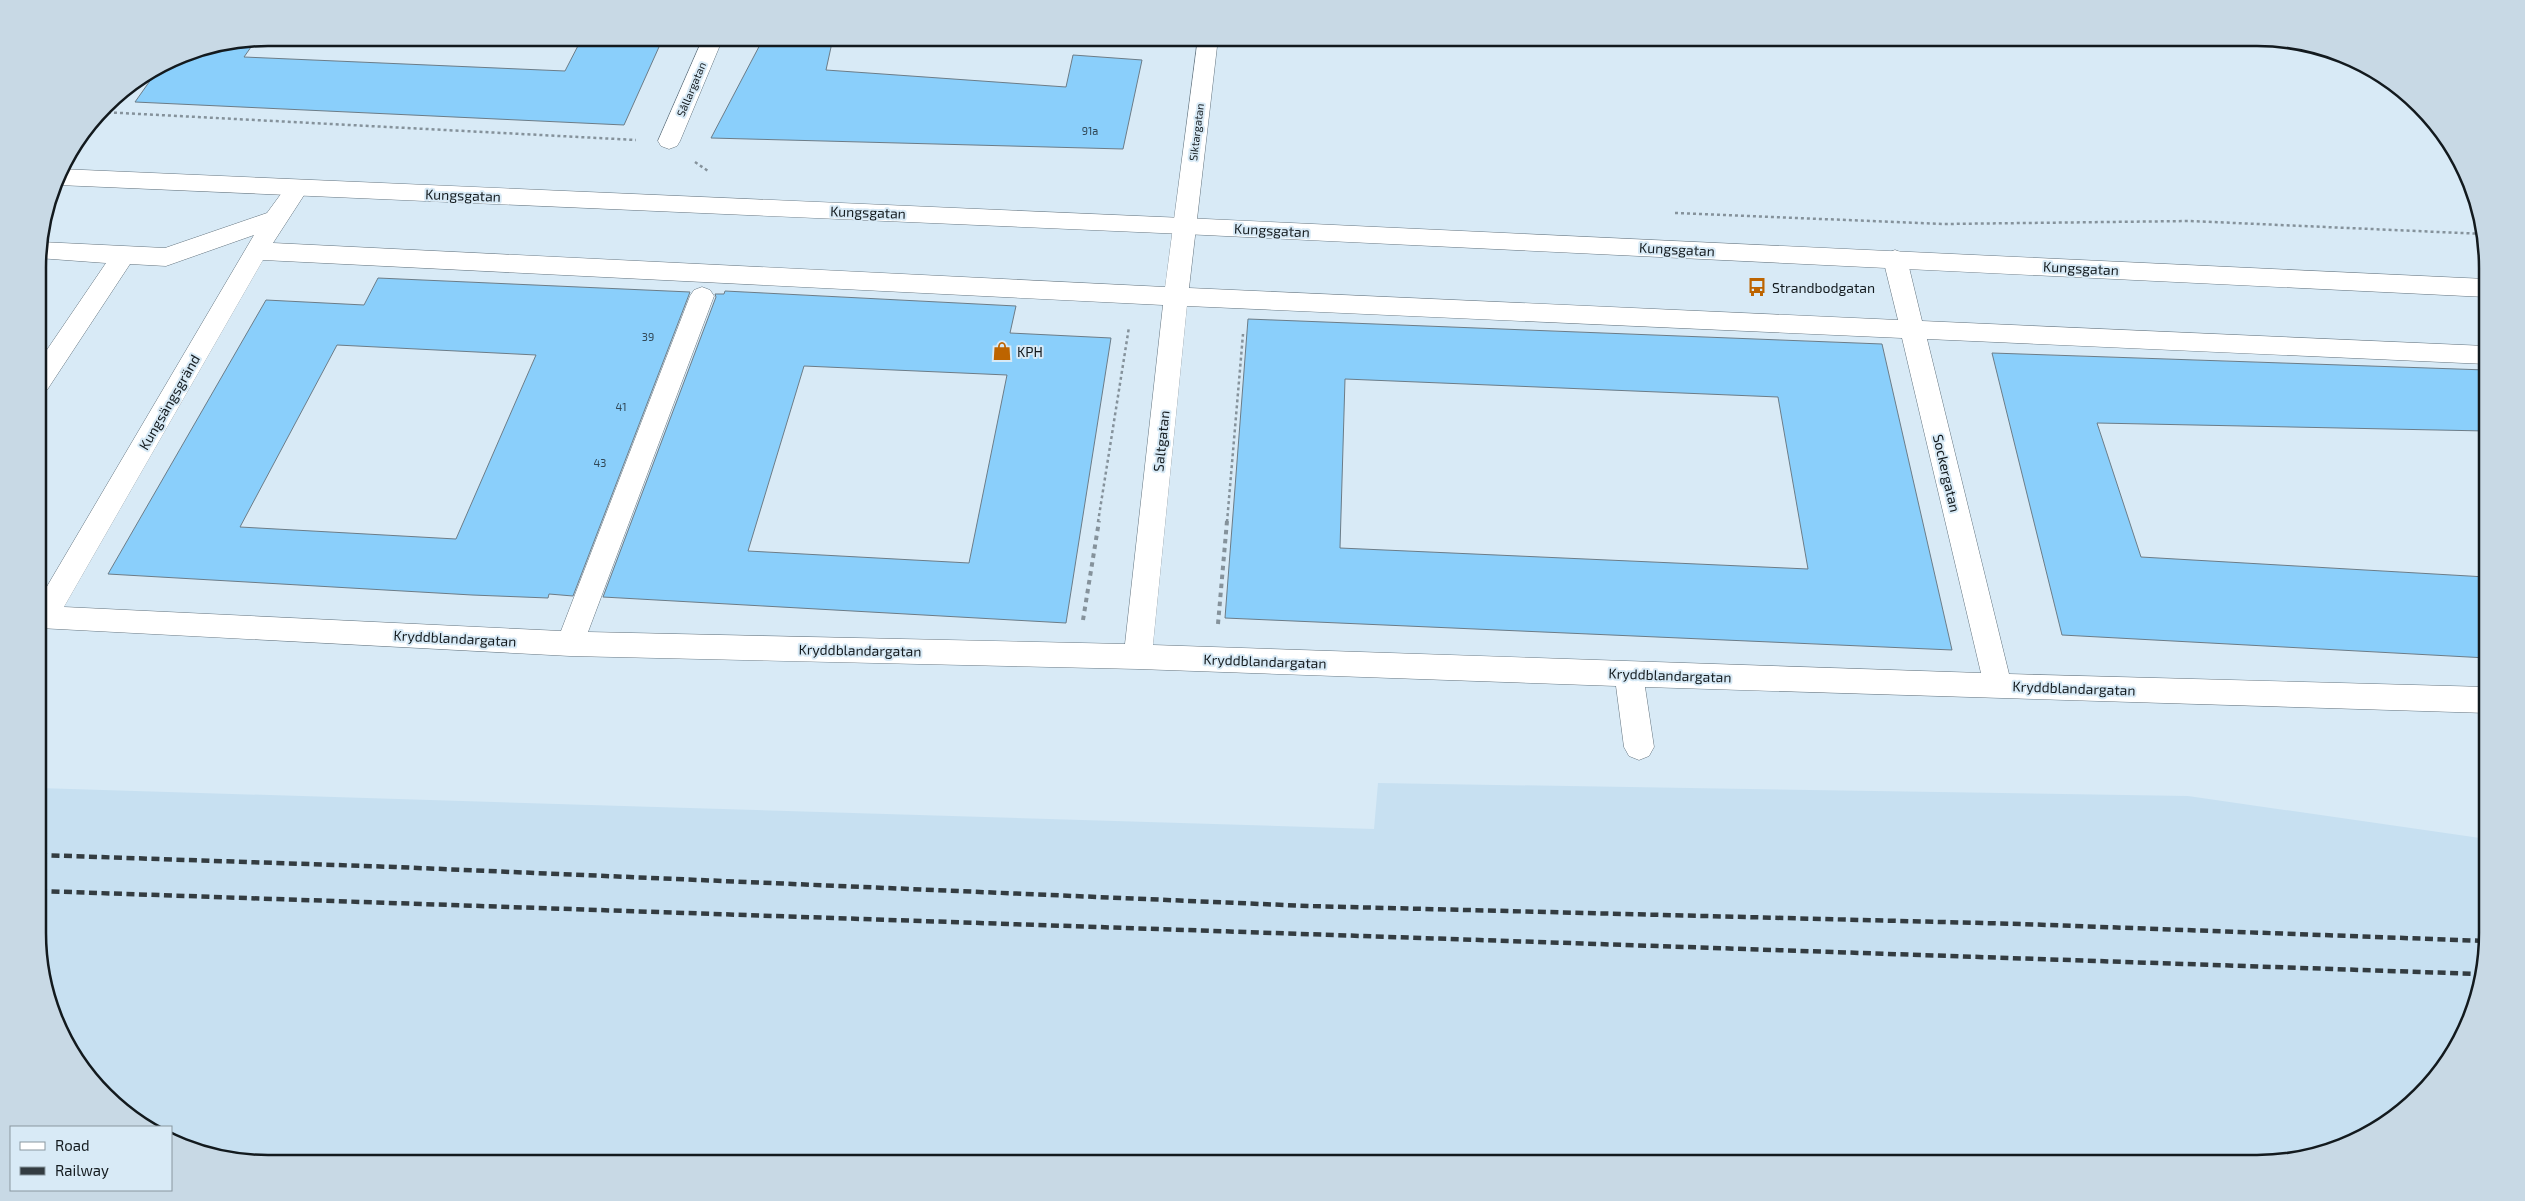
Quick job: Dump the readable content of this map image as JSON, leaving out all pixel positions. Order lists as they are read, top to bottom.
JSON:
{
  "streets": {
    "street": [
      "Sållargatan",
      "Siktargatan",
      "Kungsgatan",
      "Kungsängsgränd",
      "Saltgatan",
      "Sockergatan",
      "Kryddblandargatan"
    ]
  },
  "crossings": [
    ["Siktargatan", "Kungsgatan"],
    ["Siktargatan", "Saltgatan"],
    ["Kungsgatan", "Kungsängsgränd"],
    ["Kungsgatan", "Saltgatan"],
    ["Kungsgatan", "Sockergatan"],
    ["Saltgatan", "Kryddblandargatan"],
    ["Sockergatan", "Kryddblandargatan"]
  ],
  "places": {
    "bus stop": ["Strandbodgatan"],
    "shop": ["KPH"]
  },
  "house_numbers": [
    "91a",
    "39",
    "41",
    "43"
  ],
  "legend": ["Road", "Railway"]
}
